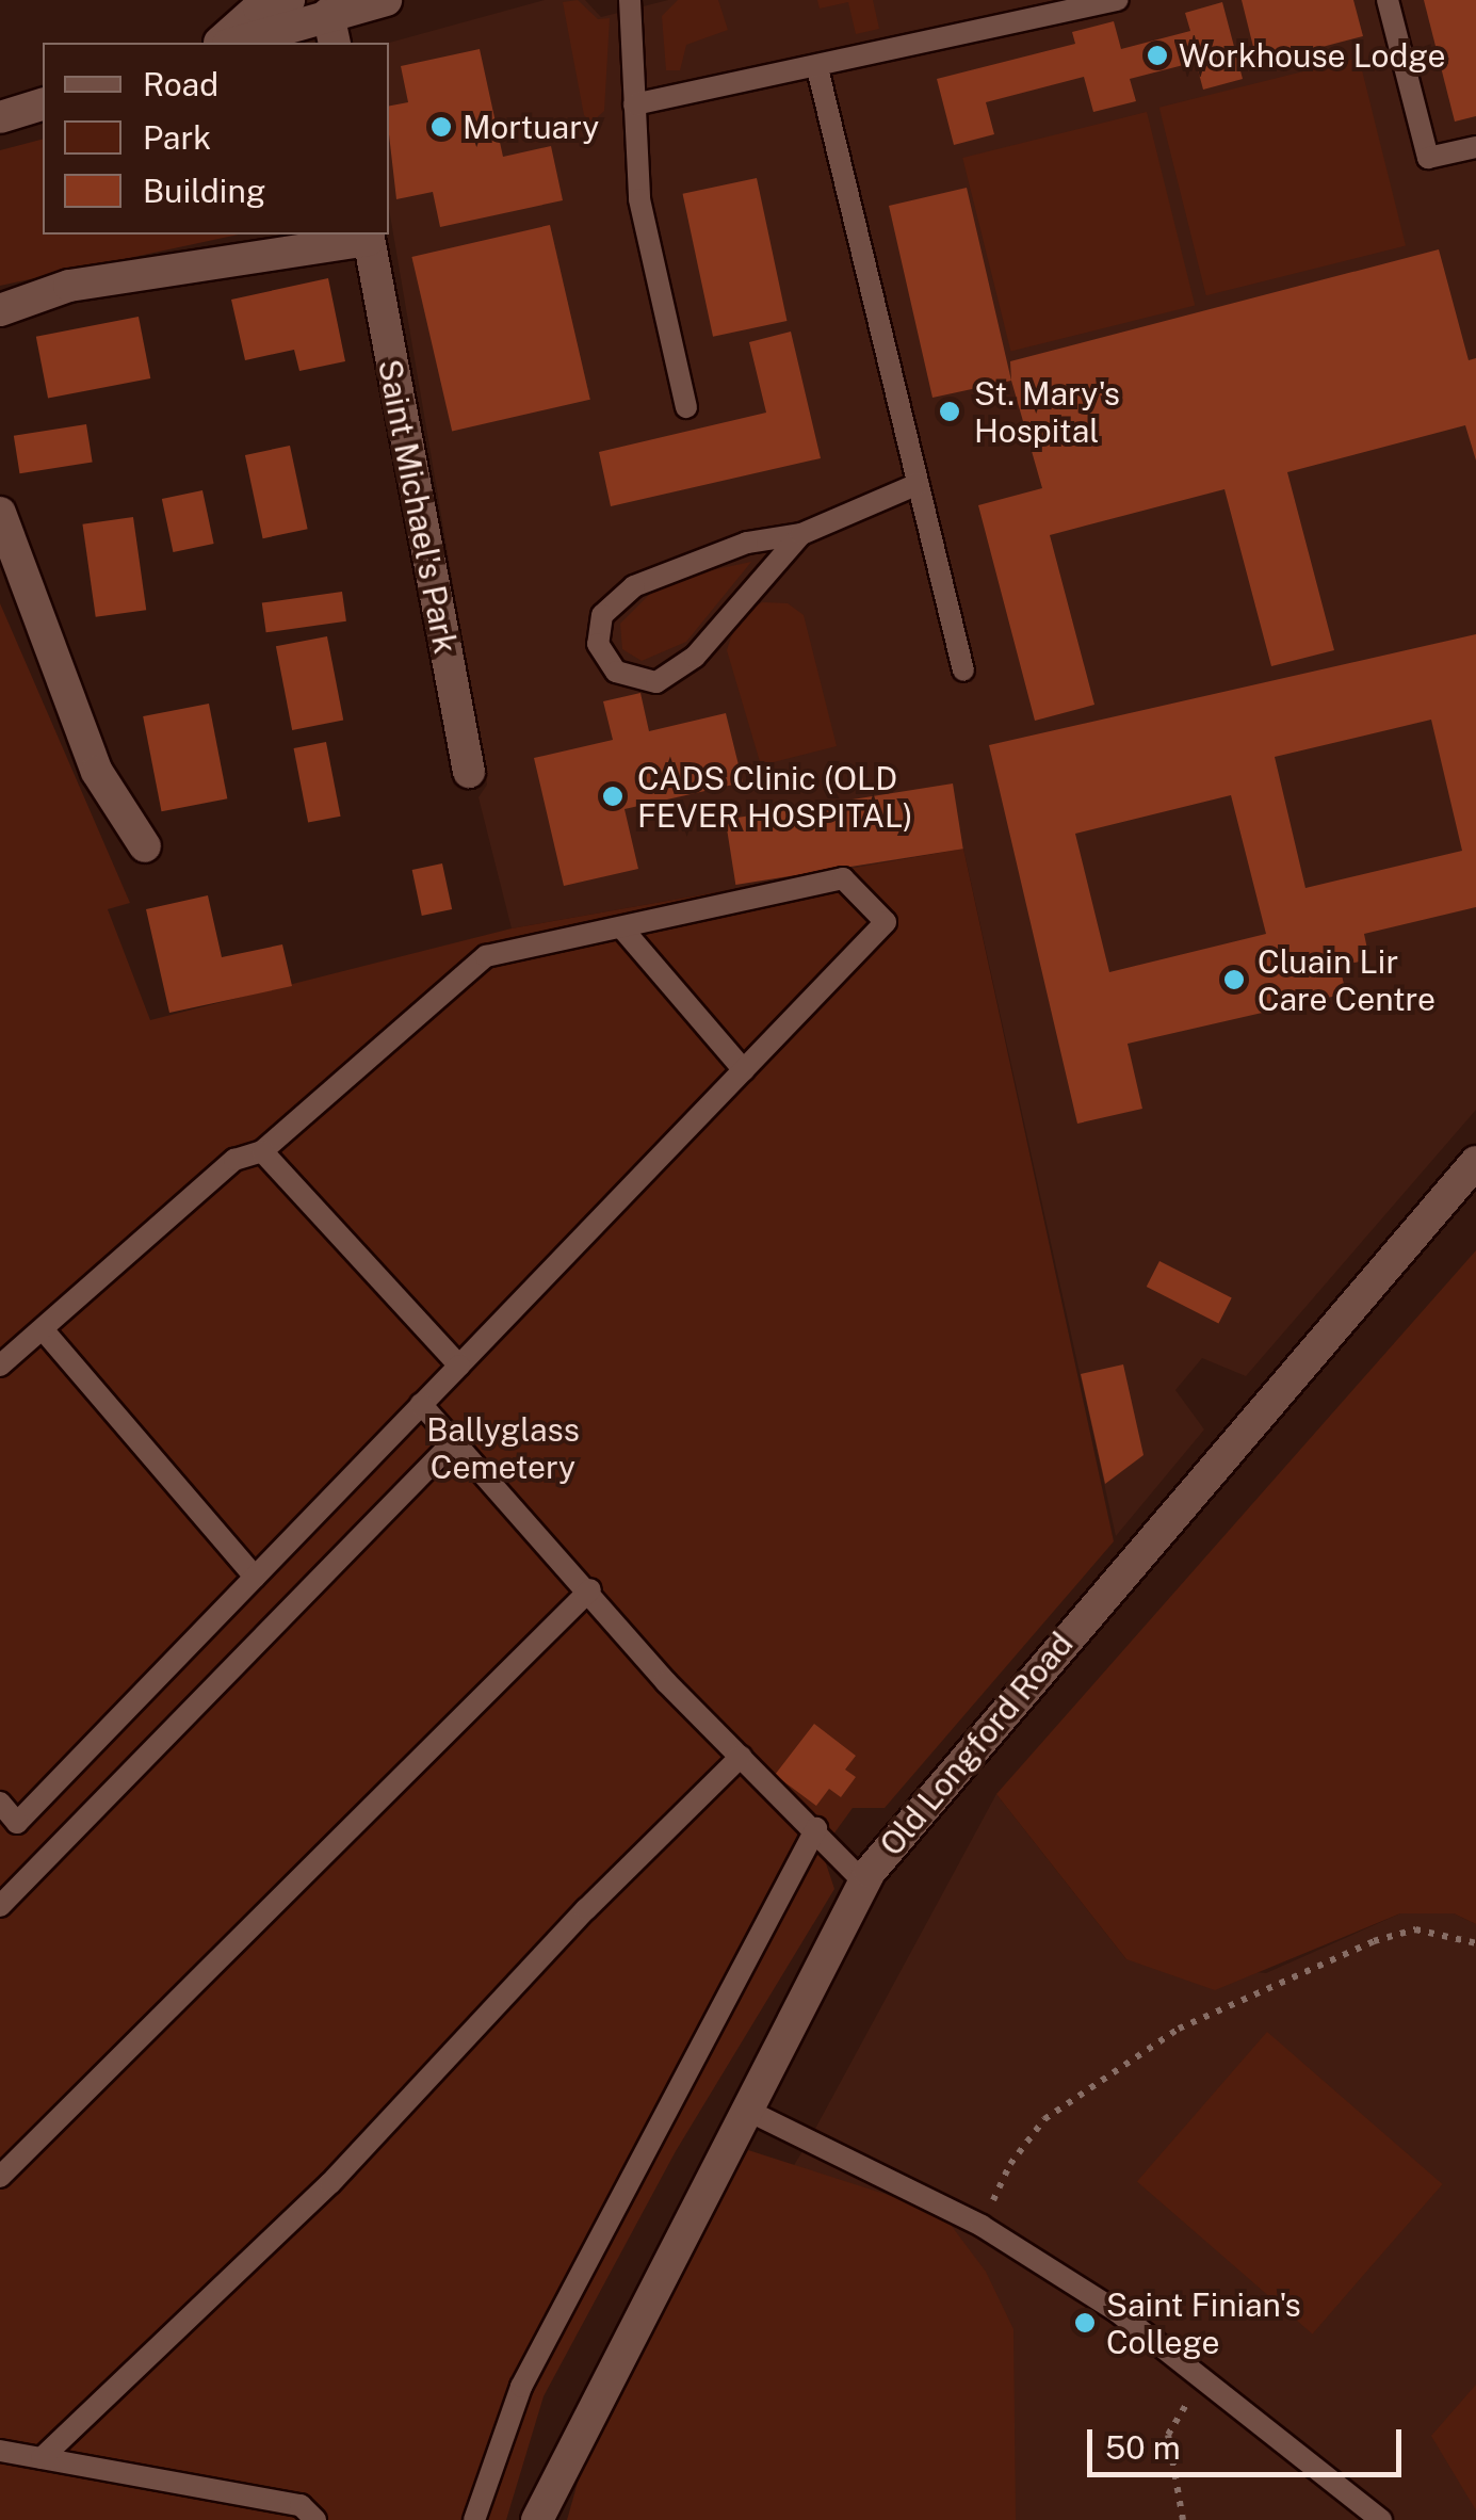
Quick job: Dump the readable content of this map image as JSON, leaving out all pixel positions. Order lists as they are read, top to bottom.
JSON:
{
  "streets": {
    "street": ["Saint Michael's Park", "Old Longford Road"]
  },
  "parks": ["Ballyglass Cemetery"],
  "places": [
    "Workhouse Lodge",
    "Mortuary",
    "St. Mary's Hospital",
    "CADS Clinic (OLD FEVER HOSPITAL)",
    "Cluain Lir Care Centre",
    "Saint Finian's College"
  ],
  "legend": ["Road", "Park", "Building"],
  "scale_bar": "50 m"
}
